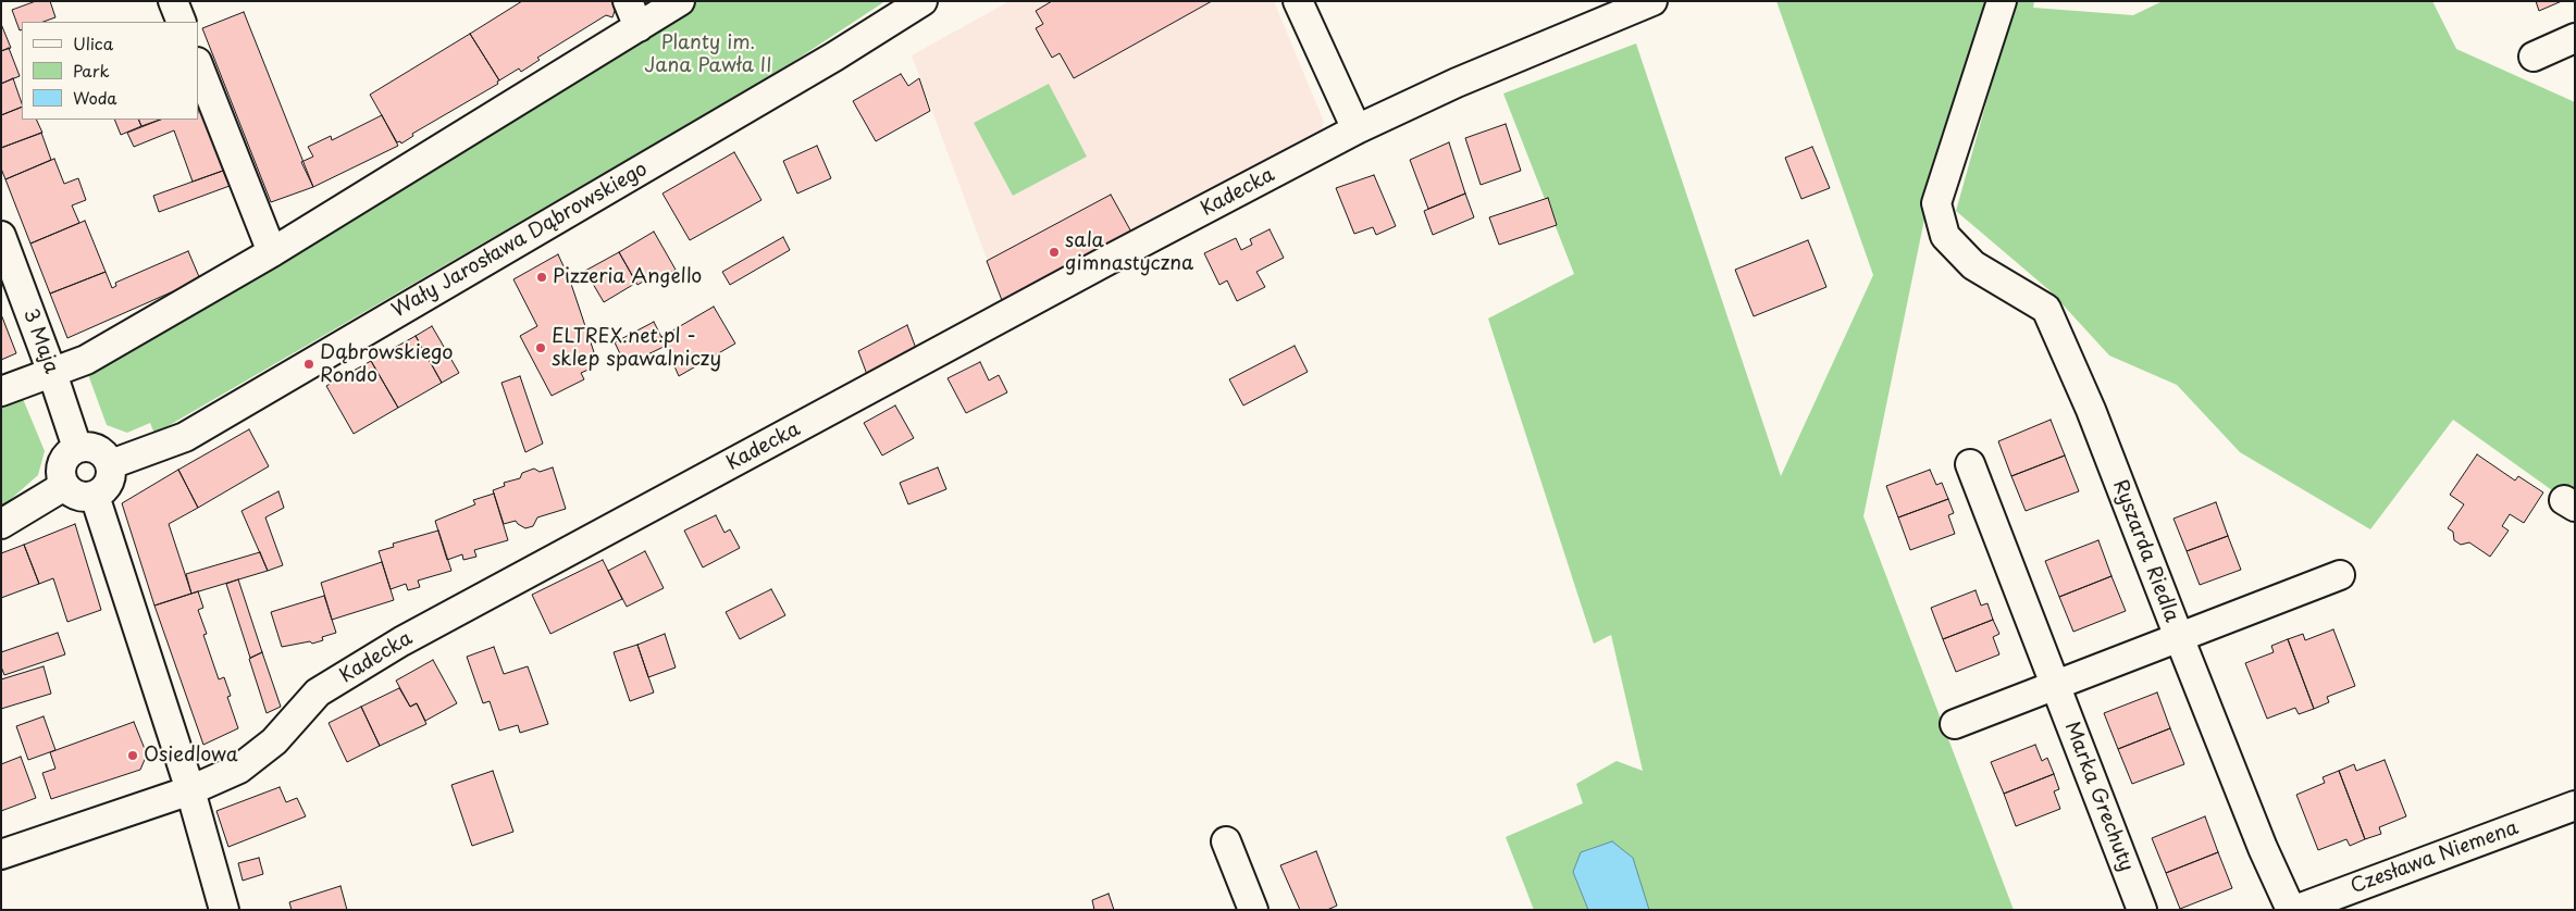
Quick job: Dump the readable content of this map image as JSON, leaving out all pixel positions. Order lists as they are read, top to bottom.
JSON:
{
  "streets": {
    "street": [
      "Kadecka",
      "Wały Jarosława Dąbrowskiego",
      "3 Maja",
      "Ryszarda Riedla",
      "Marka Grechuty",
      "Czesława Niemena"
    ]
  },
  "crossings": [
    ["Wały Jarosława Dąbrowskiego", "3 Maja"]
  ],
  "parks": ["Planty im. Jana Pawła II"],
  "places": [
    "sala gimnastyczna",
    "Pizzeria Angello",
    "ELTREX.net.pl - sklep spawalniczy",
    "Dąbrowskiego Rondo",
    "Osiedlowa"
  ],
  "legend": ["Ulica", "Park", "Woda"]
}
